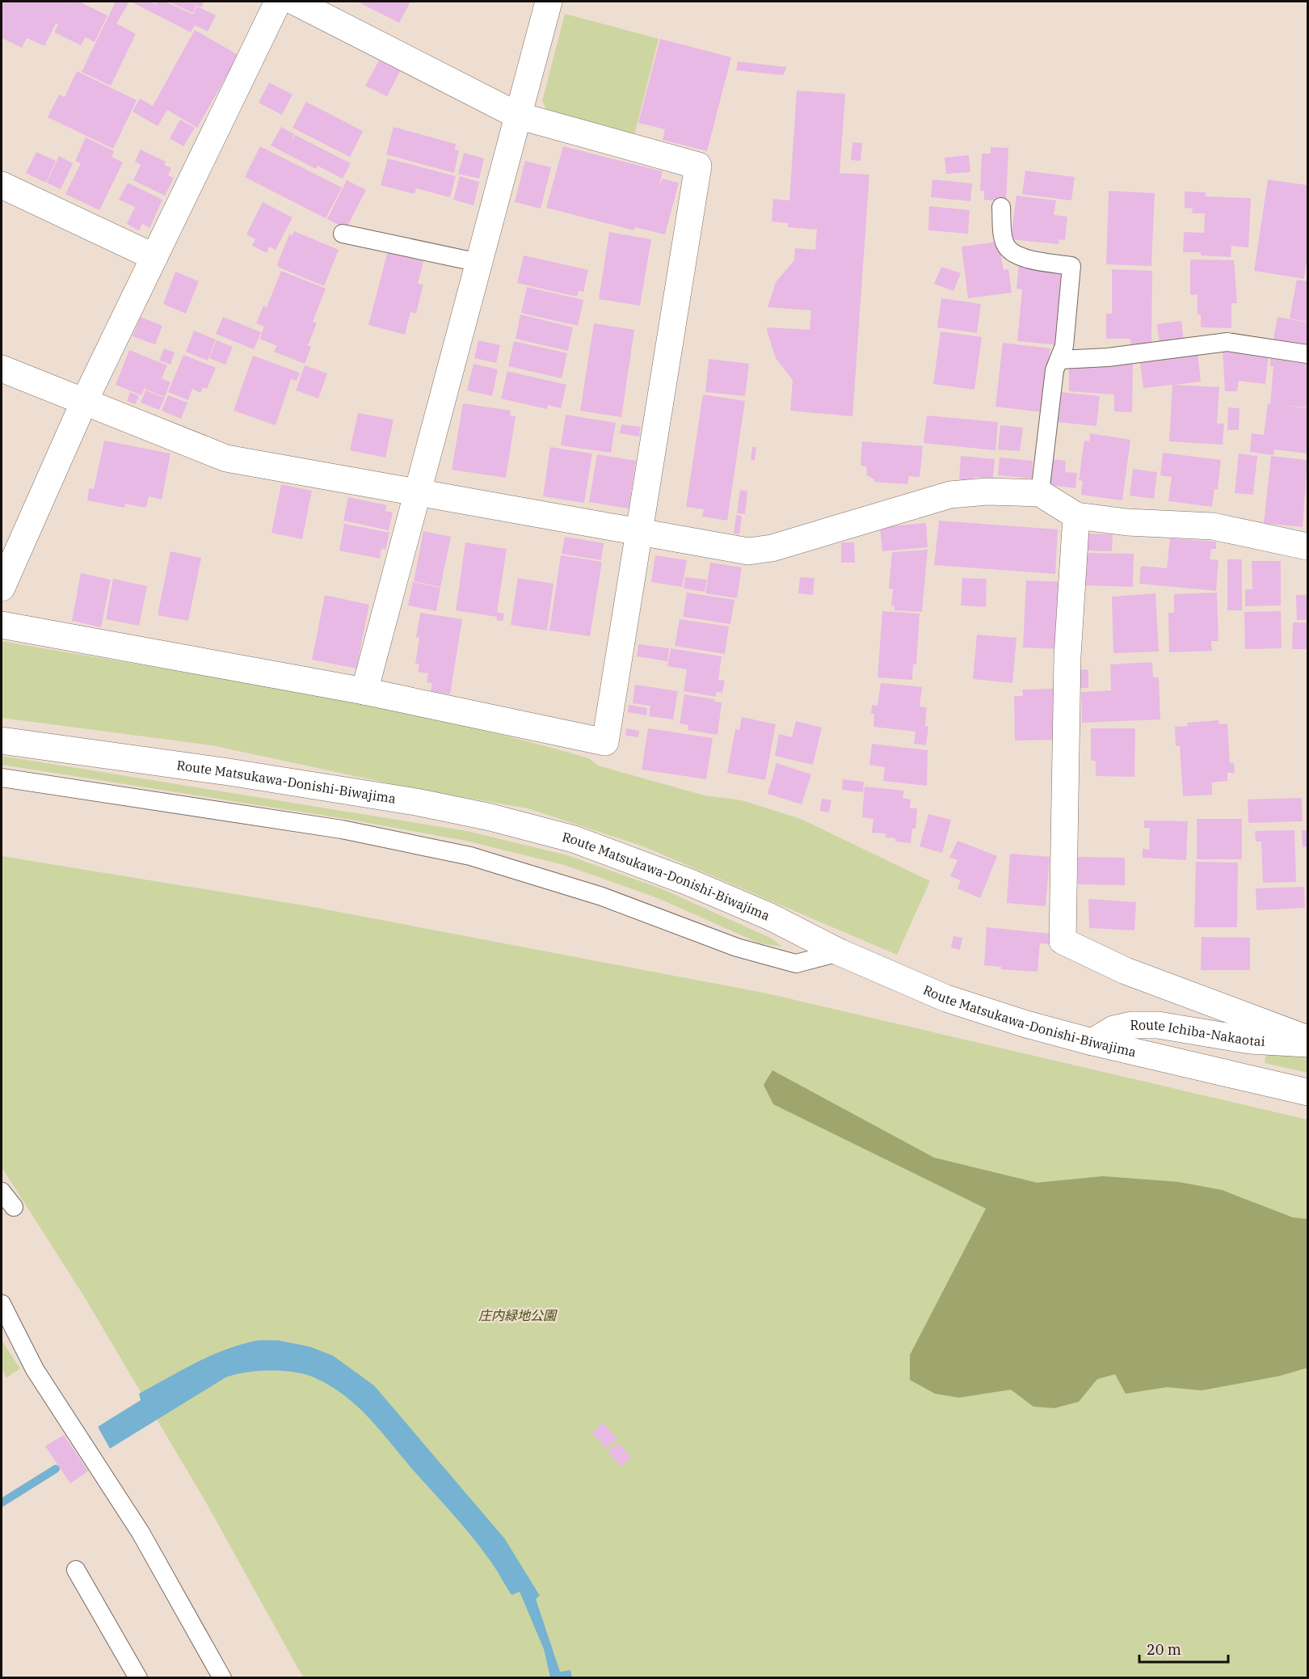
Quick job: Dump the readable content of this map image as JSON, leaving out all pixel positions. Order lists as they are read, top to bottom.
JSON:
{
  "streets": {
    "street": ["Route Matsukawa-Donishi-Biwajima", "Route Ichiba-Nakaotai"]
  },
  "crossings": [
    ["Route Matsukawa-Donishi-Biwajima", "Route Ichiba-Nakaotai"]
  ],
  "parks": ["庄内緑地公園"],
  "scale_bar": "20 m"
}
